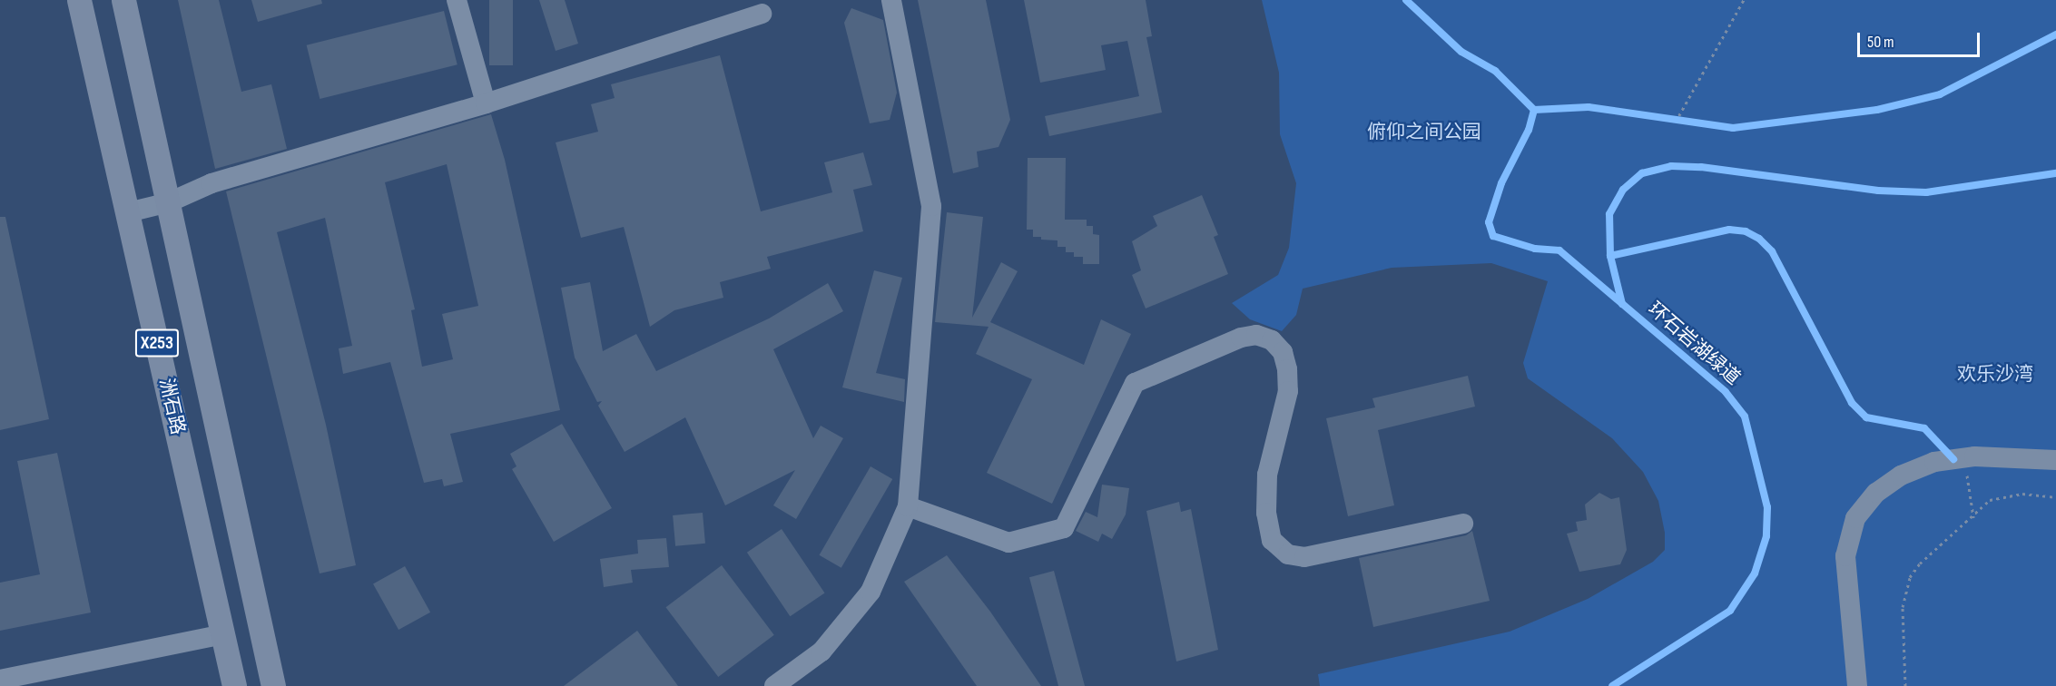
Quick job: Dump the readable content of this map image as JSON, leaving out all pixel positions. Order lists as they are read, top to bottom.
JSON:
{
  "streets": {
    "main road": ["X253", "洲石路"],
    "cycle path": ["环石岩湖绿道"]
  },
  "parks": ["俯仰之间公园", "欢乐沙湾"],
  "scale_bar": "50 m"
}
